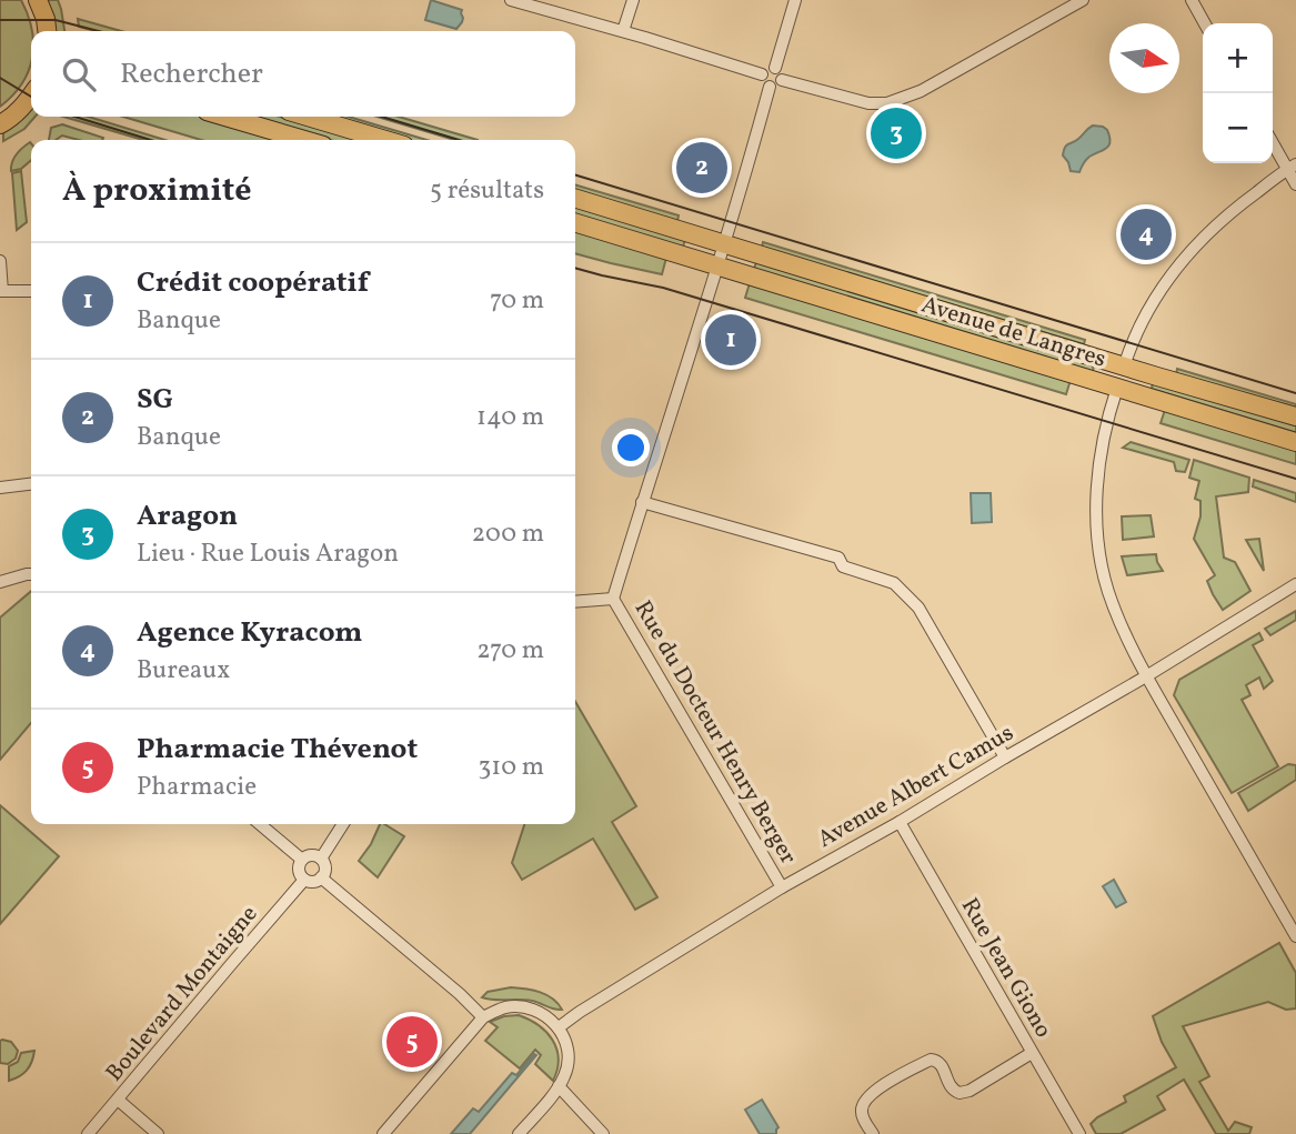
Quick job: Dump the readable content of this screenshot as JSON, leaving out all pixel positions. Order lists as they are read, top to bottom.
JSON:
{
  "streets": {
    "main road": ["Avenue de Langres"],
    "street": [
      "Rue du Docteur Henry Berger",
      "Avenue Albert Camus",
      "Rue Jean Giono",
      "Boulevard Montaigne"
    ]
  },
  "crossings": [
    ["Rue du Docteur Henry Berger", "Avenue Albert Camus"],
    ["Avenue Albert Camus", "Rue Jean Giono"]
  ],
  "north": "right",
  "page": {
    "map_buttons": ["+", "−"],
    "search": "Rechercher",
    "pins": [
      "3",
      "2",
      "4",
      "1",
      "5"
    ],
    "heading": ["À proximité", "5 résultats"],
    "list": [
      {
        "mark": "1",
        "name": "Crédit coopératif",
        "note": "Banque",
        "value": "70 m"
      },
      {
        "mark": "2",
        "name": "SG",
        "note": "Banque",
        "value": "140 m"
      },
      {
        "mark": "3",
        "name": "Aragon",
        "note": "Lieu · Rue Louis Aragon",
        "value": "200 m"
      },
      {
        "mark": "4",
        "name": "Agence Kyracom",
        "note": "Bureaux",
        "value": "270 m"
      },
      {
        "mark": "5",
        "name": "Pharmacie Thévenot",
        "note": "Pharmacie",
        "value": "310 m"
      }
    ]
  }
}
